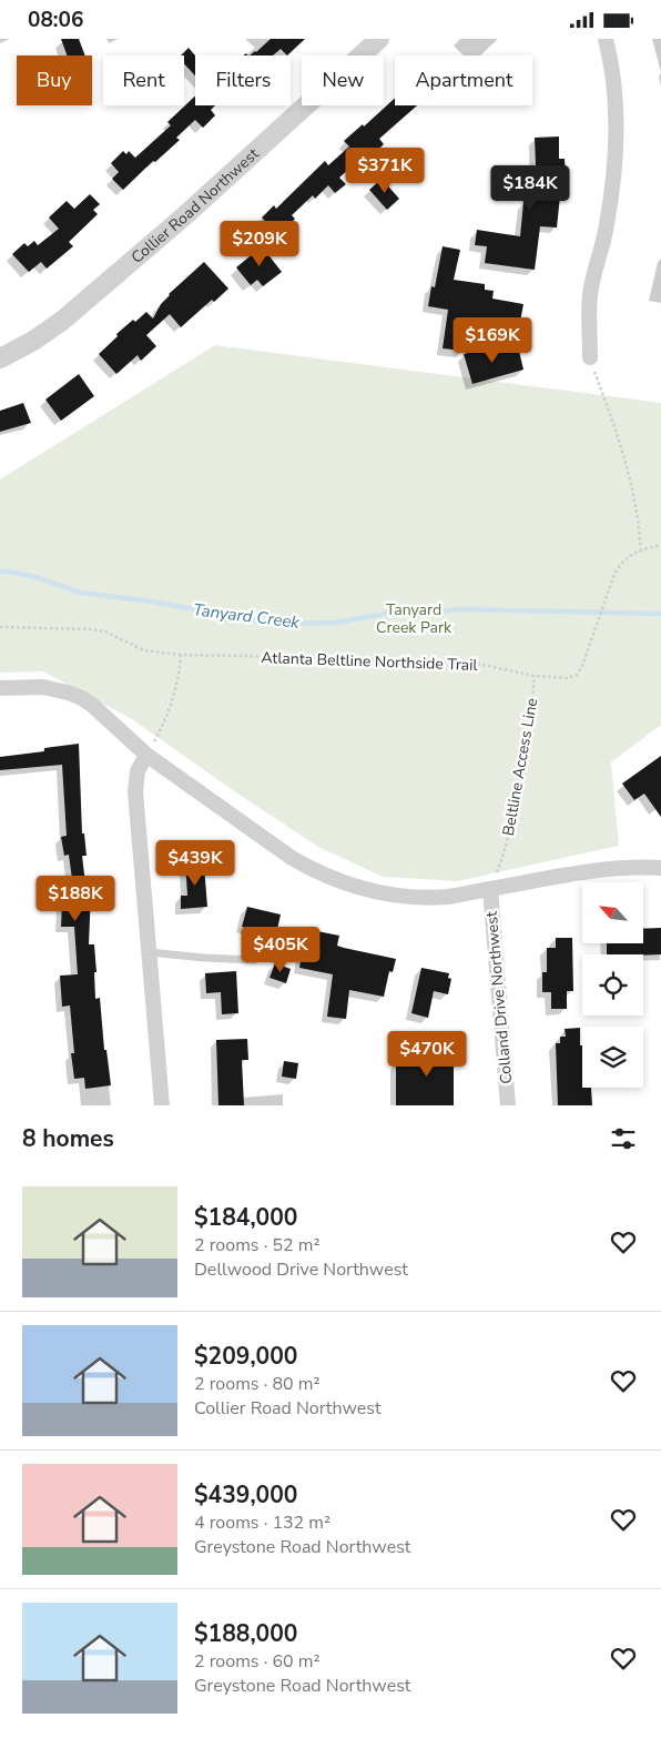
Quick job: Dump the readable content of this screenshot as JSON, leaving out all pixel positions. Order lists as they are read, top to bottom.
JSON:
{
  "streets": {
    "street": ["Collier Road Northwest", "Colland Drive Northwest"],
    "path": ["Atlanta Beltline Northside Trail", "Beltline Access Line"]
  },
  "crossings": [
    ["Atlanta Beltline Northside Trail", "Beltline Access Line"],
    ["Beltline Access Line", "Colland Drive Northwest"]
  ],
  "water": ["Tanyard Creek"],
  "parks": ["Tanyard Creek Park"],
  "north": "top left",
  "page": {
    "status": "08:06",
    "chip": [
      "Buy",
      "Rent",
      "Filters",
      "New",
      "Apartment"
    ],
    "price": [
      "$371K",
      "$184K",
      "$209K",
      "$169K",
      "$439K",
      "$188K",
      "$405K",
      "$470K"
    ],
    "heading": "8 homes",
    "list": [
      {
        "name": "$184,000",
        "note": "2 rooms · 52 m² · Dellwood Drive Northwest"
      },
      {
        "name": "$209,000",
        "note": "2 rooms · 80 m² · Collier Road Northwest"
      },
      {
        "name": "$439,000",
        "note": "4 rooms · 132 m² · Greystone Road Northwest"
      },
      {
        "name": "$188,000",
        "note": "2 rooms · 60 m² · Greystone Road Northwest"
      }
    ]
  }
}
